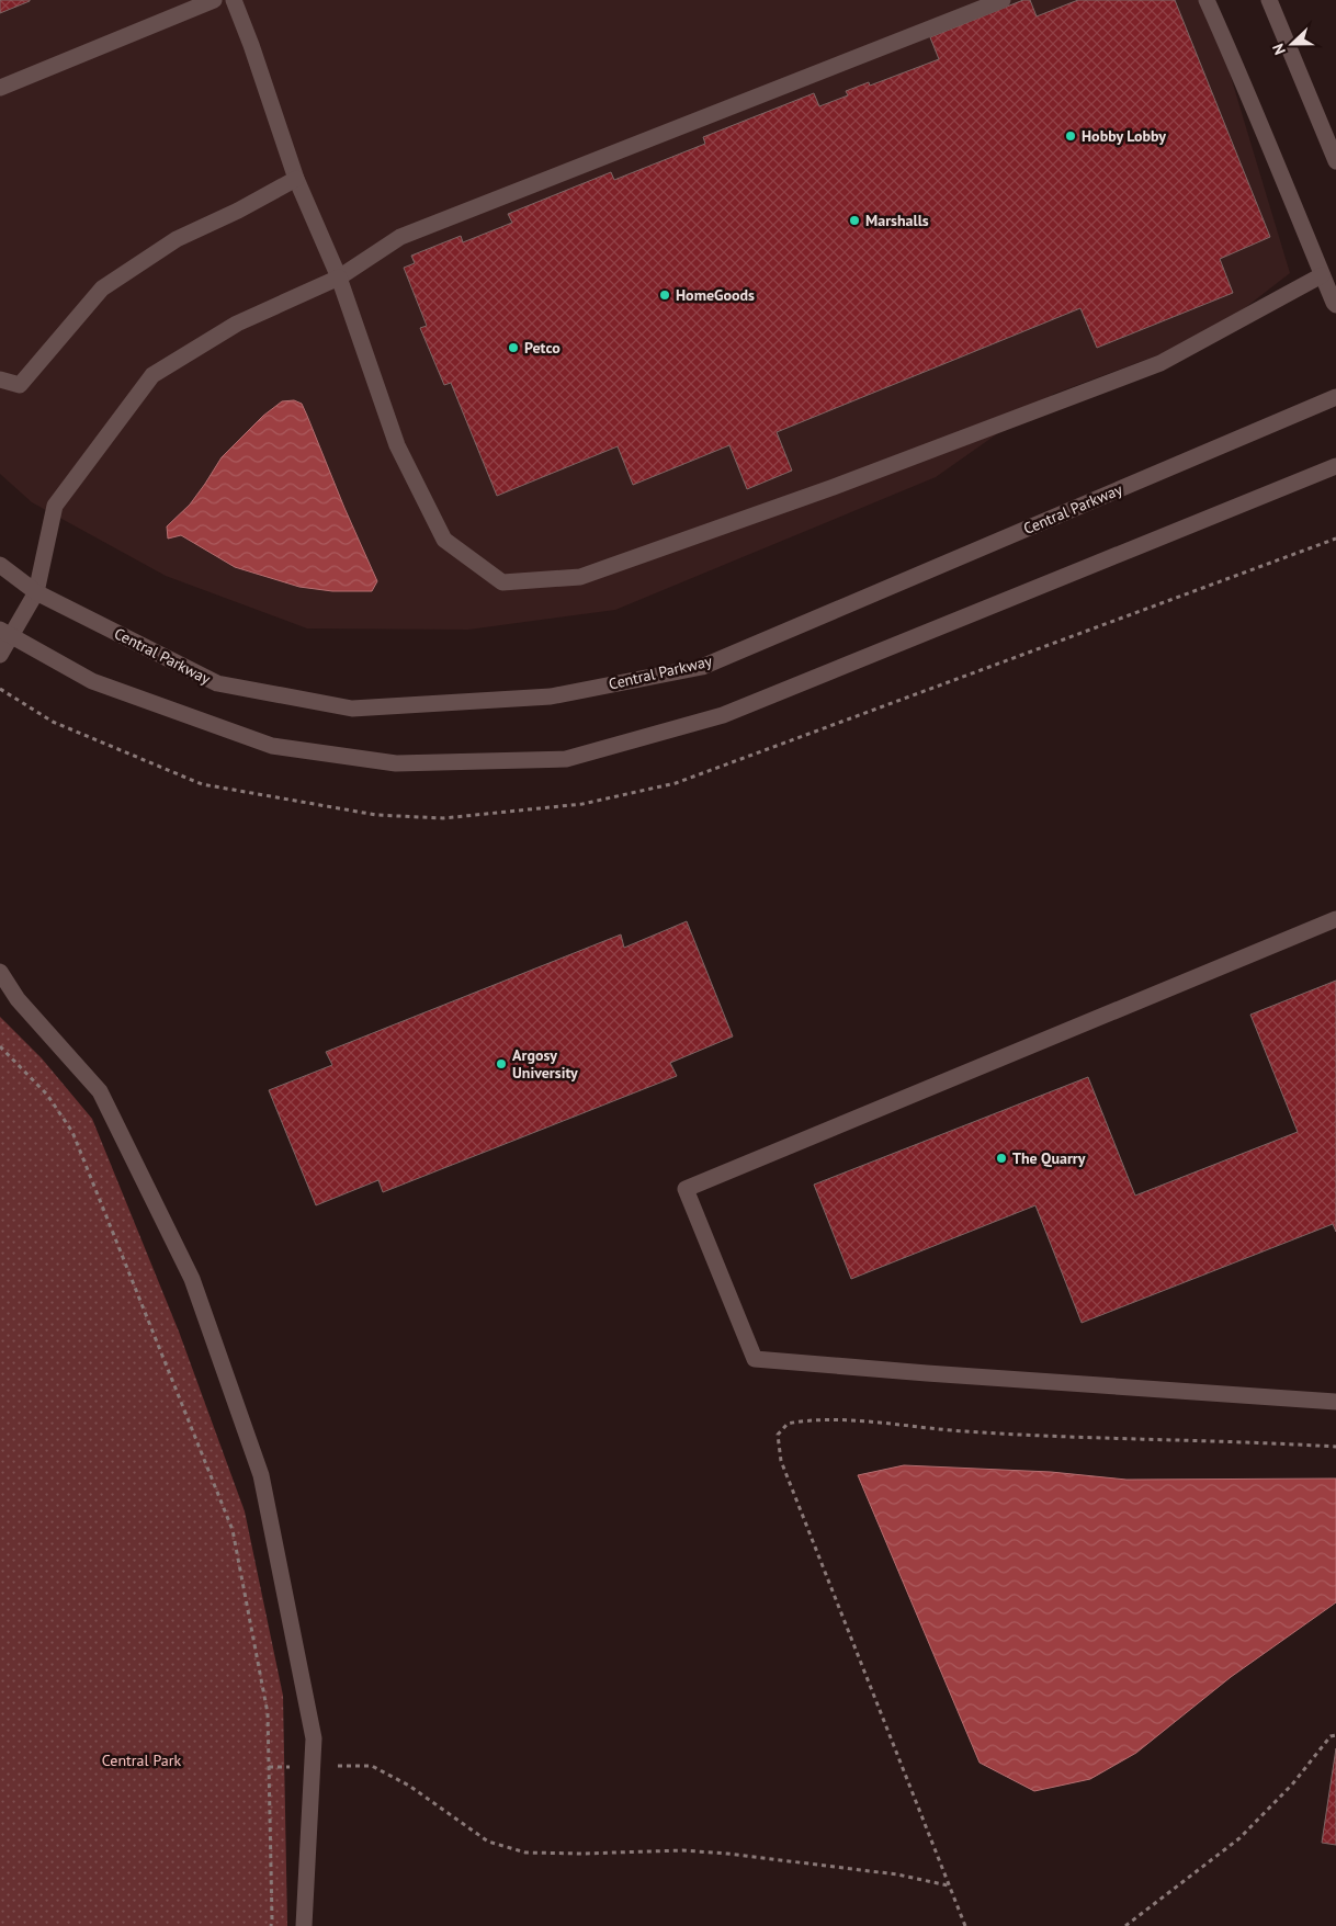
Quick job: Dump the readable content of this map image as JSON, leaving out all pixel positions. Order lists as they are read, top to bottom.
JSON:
{
  "streets": {
    "street": ["Central Parkway"]
  },
  "parks": ["Central Park"],
  "places": [
    "Hobby Lobby",
    "Marshalls",
    "HomeGoods",
    "Petco",
    "Argosy University",
    "The Quarry"
  ],
  "north": "left"
}
